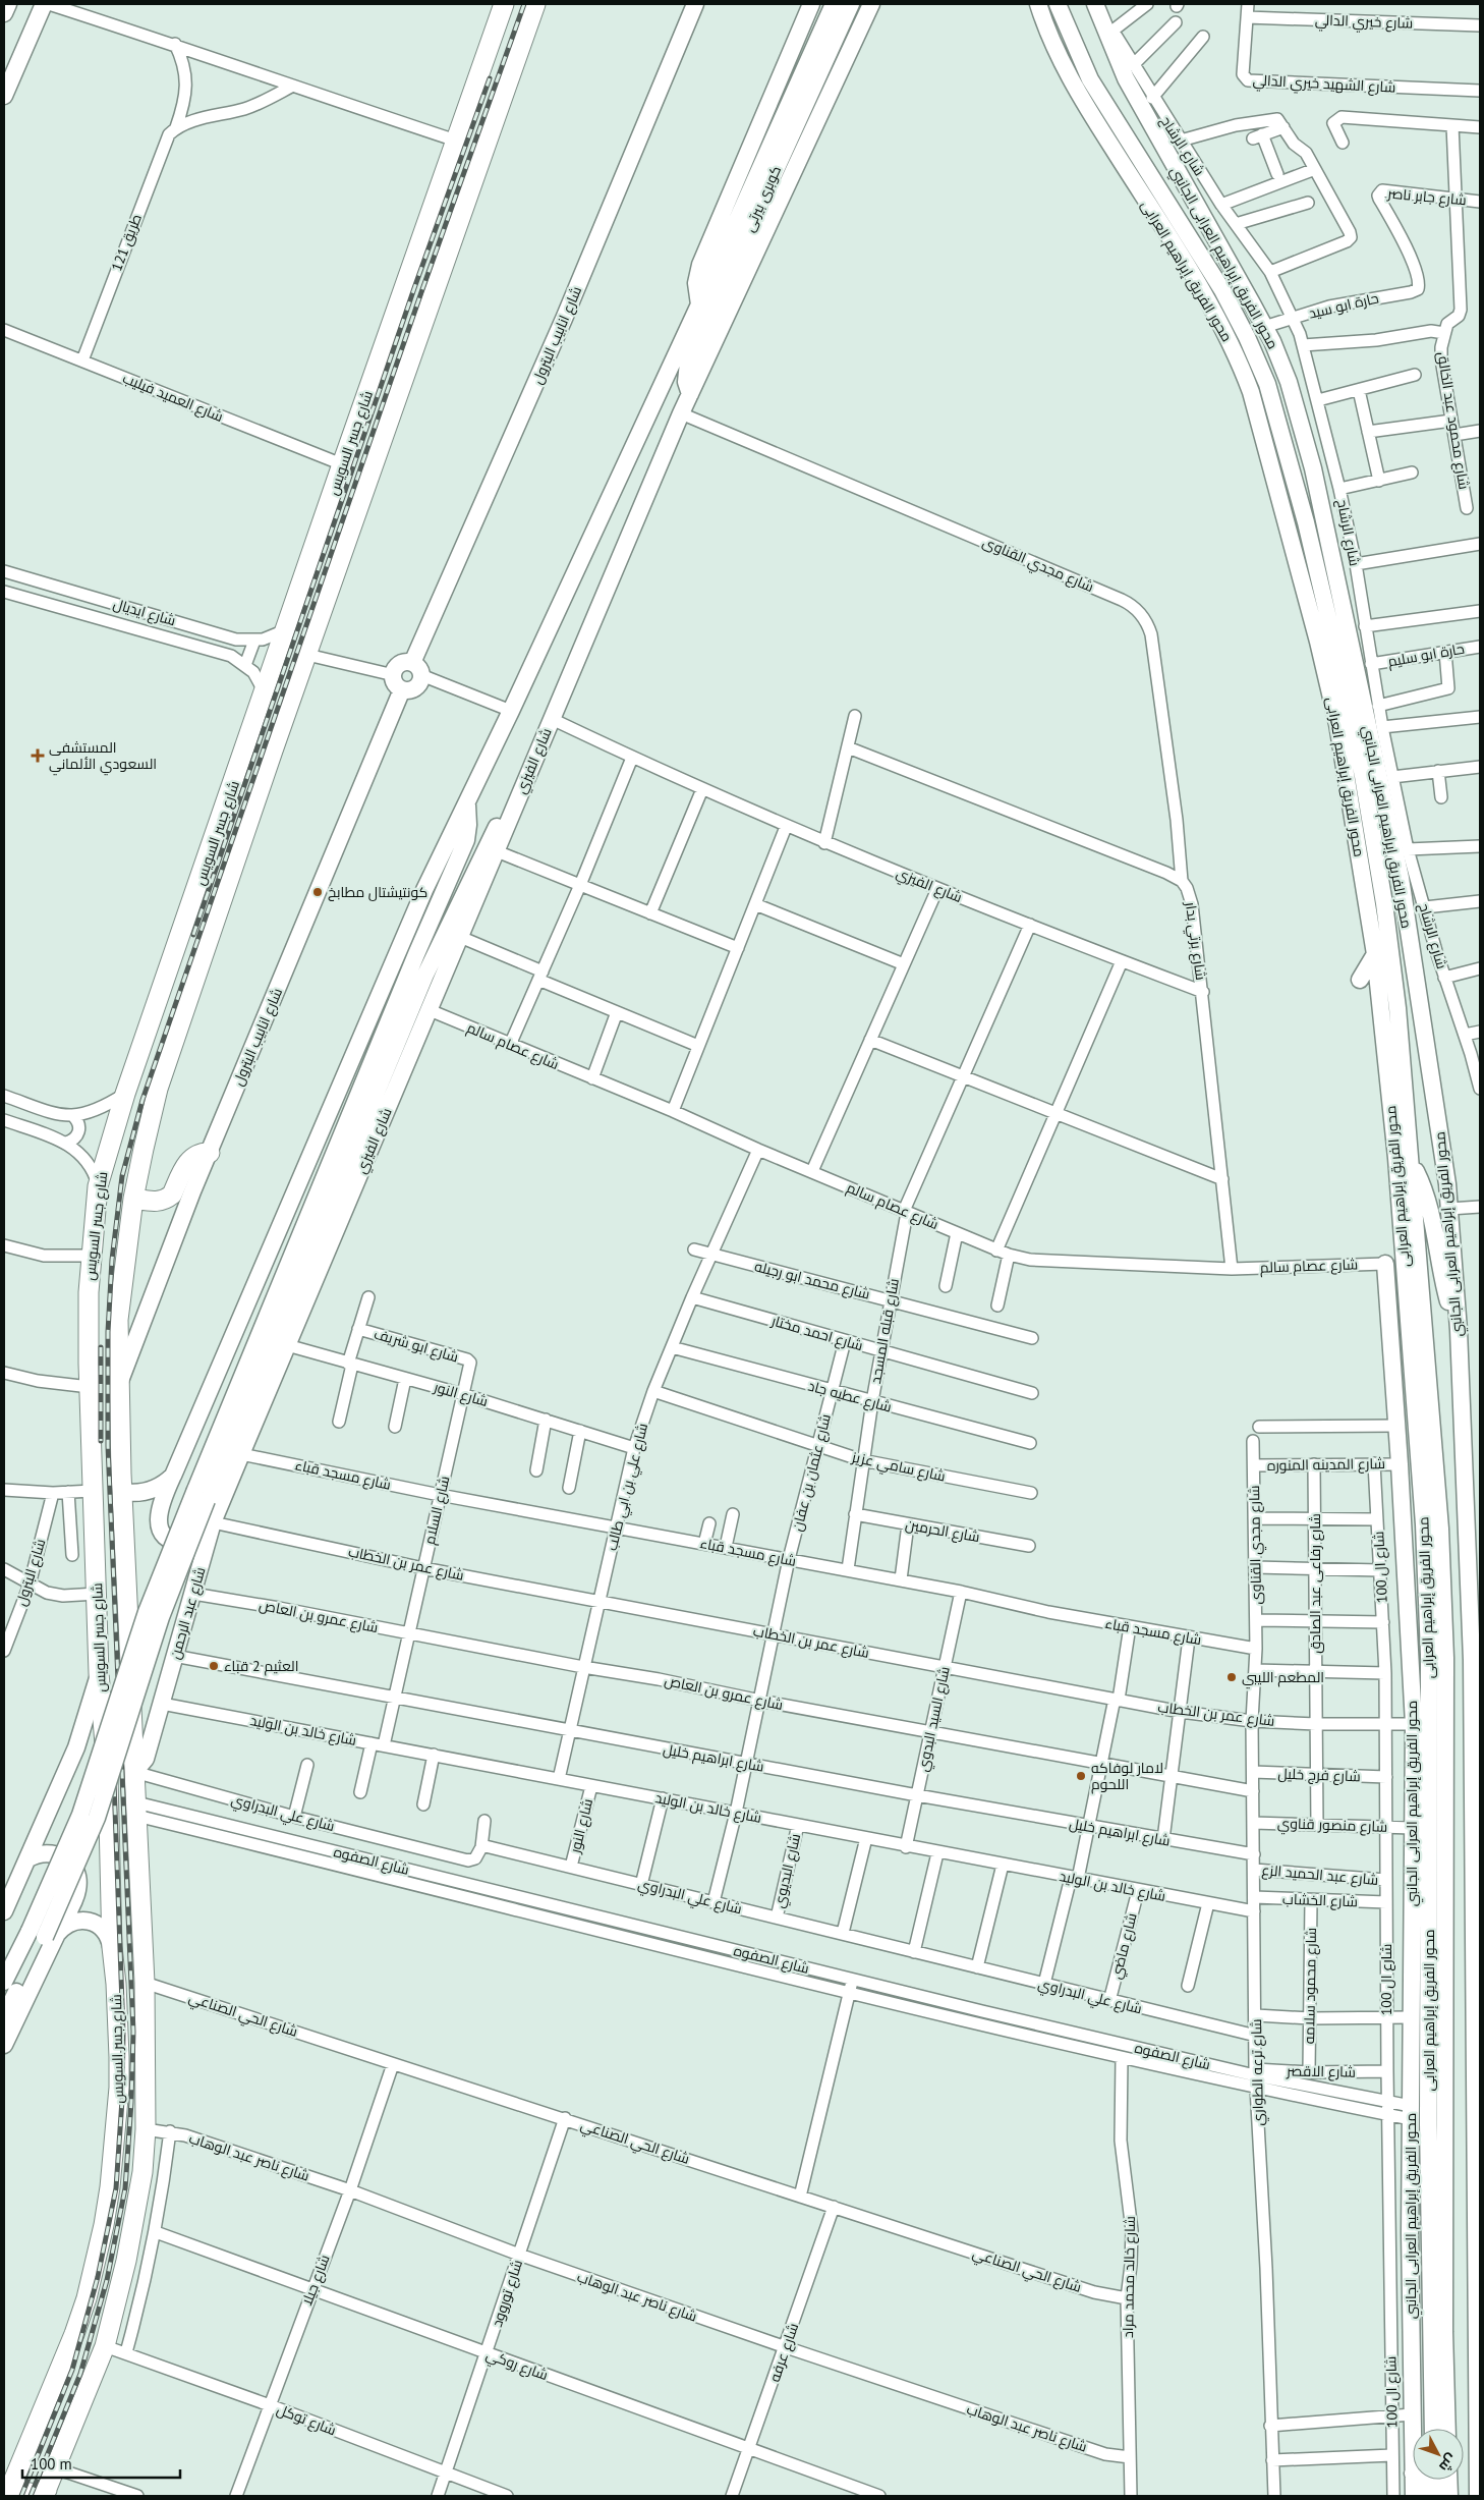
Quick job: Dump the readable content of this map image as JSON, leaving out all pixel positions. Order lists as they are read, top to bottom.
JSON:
{
  "streets": {
    "main road": [
      "كوبرى بيرتى",
      "محور الفريق إبراهيم العرابى الجانبي",
      "محور الفريق إبراهيم العرابى",
      "شارع انابيب البترول",
      "شارع جسر السويس",
      "شارع الفيزي",
      "شارع عبد الرحمن"
    ],
    "street": [
      "شارع خيري الدالي",
      "شارع الشهيد خيري الدالي",
      "شارع الرشاح",
      "شارع جابر ناصر",
      "طريق 121",
      "حارة ابو سيد",
      "شارع العميد فيليب",
      "شارع محمود عبد الخالق",
      "شارع مجدي القناوى",
      "شارع ايديال",
      "حارة ابو سليم",
      "شارع برتي بدار",
      "شارع عصام سالم",
      "شارع محمد ابو رجيله",
      "شارع قبله المسجد",
      "شارع احمد مختار",
      "شارع ابو شريف",
      "شارع النور",
      "شارع عطيه جاد",
      "شارع المدينه المنوره",
      "شارع سامي عزيز",
      "شارع عثمان بن عفان",
      "شارع مسجد قباء",
      "شارع علي بن ابي طالب",
      "شارع السلام",
      "شارع الحرمين",
      "شارع عمر بن الخطاب",
      "شارع ال 100",
      "شارع البترول",
      "شارع رفاعى عبد الصادق",
      "شارع عمرو بن العاص",
      "شارع السيد البدوي",
      "شارع خالد بن الوليد",
      "شارع ابراهيم خليل",
      "شارع فرج خليل",
      "شارع علي البدراوي",
      "شارع منصور قناوي",
      "شارع الصفوه",
      "شارع البديوي",
      "شارع عبد الحميد الزع",
      "شارع الخشاب",
      "شارع ماضي",
      "شارع محمود سلامه",
      "شارع الحي الصناعي",
      "شارع الاقصر",
      "شارع ترعه الطواري",
      "شارع ناصر عبد الوهاب",
      "شارع خالد محمد مراد",
      "شارع جيلا",
      "شارع توروود",
      "شارع عرفه",
      "شارع روكي",
      "شارع توكل"
    ]
  },
  "crossings": [
    ["شارع خيري الدالي", "شارع الشهيد خيري الدالي"],
    ["شارع الرشاح", "محور الفريق إبراهيم العرابى الجانبي"],
    ["شارع الرشاح", "حارة ابو سيد"],
    ["شارع الرشاح", "حارة ابو سليم"],
    ["شارع جابر ناصر", "حارة ابو سيد"],
    ["كوبرى بيرتى", "شارع عمر بن الخطاب"],
    ["كوبرى بيرتى", "شارع عبد الرحمن"],
    ["طريق 121", "شارع العميد فيليب"],
    ["محور الفريق إبراهيم العرابى الجانبي", "محور الفريق إبراهيم العرابى"],
    ["محور الفريق إبراهيم العرابى الجانبي", "حارة ابو سيد"],
    ["محور الفريق إبراهيم العرابى الجانبي", "شارع عصام سالم"],
    ["محور الفريق إبراهيم العرابى الجانبي", "شارع المدينه المنوره"],
    ["محور الفريق إبراهيم العرابى الجانبي", "شارع عمر بن الخطاب"],
    ["محور الفريق إبراهيم العرابى الجانبي", "شارع منصور قناوي"],
    ["محور الفريق إبراهيم العرابى الجانبي", "شارع الصفوه"],
    ["محور الفريق إبراهيم العرابى", "شارع عمر بن الخطاب"],
    ["شارع انابيب البترول", "شارع جسر السويس"],
    ["شارع العميد فيليب", "شارع جسر السويس"],
    ["شارع جسر السويس", "شارع ايديال"],
    ["شارع جسر السويس", "شارع عبد الرحمن"],
    ["شارع جسر السويس", "شارع علي البدراوي"],
    ["شارع جسر السويس", "شارع الصفوه"],
    ["شارع جسر السويس", "شارع الحي الصناعي"],
    ["شارع جسر السويس", "شارع ناصر عبد الوهاب"],
    ["شارع جسر السويس", "شارع توكل"],
    ["شارع مجدي القناوى", "شارع برتي بدار"],
    ["شارع مجدي القناوى", "شارع المدينه المنوره"],
    ["شارع مجدي القناوى", "شارع مسجد قباء"],
    ["شارع مجدي القناوى", "شارع ترعه الطواري"],
    ["شارع الفيزي", "شارع برتي بدار"],
    ["شارع الفيزي", "شارع عصام سالم"],
    ["شارع الفيزي", "شارع قبله المسجد"],
    ["شارع الفيزي", "شارع النور"],
    ["شارع الفيزي", "شارع مسجد قباء"],
    ["شارع الفيزي", "شارع عبد الرحمن"],
    ["شارع برتي بدار", "شارع عصام سالم"],
    ["شارع عصام سالم", "شارع قبله المسجد"],
    ["شارع عصام سالم", "شارع علي بن ابي طالب"],
    ["شارع محمد ابو رجيله", "شارع قبله المسجد"],
    ["شارع محمد ابو رجيله", "شارع علي بن ابي طالب"],
    ["شارع قبله المسجد", "شارع احمد مختار"],
    ["شارع قبله المسجد", "شارع عطيه جاد"],
    ["شارع قبله المسجد", "شارع سامي عزيز"],
    ["شارع قبله المسجد", "شارع مسجد قباء"],
    ["شارع قبله المسجد", "شارع الحرمين"],
    ["شارع احمد مختار", "شارع عثمان بن عفان"],
    ["شارع احمد مختار", "شارع علي بن ابي طالب"],
    ["شارع ابو شريف", "شارع النور"],
    ["شارع ابو شريف", "شارع السلام"],
    ["شارع النور", "شارع علي بن ابي طالب"],
    ["شارع النور", "شارع السلام"],
    ["شارع النور", "شارع خالد بن الوليد"],
    ["شارع النور", "شارع علي البدراوي"],
    ["شارع عطيه جاد", "شارع عثمان بن عفان"],
    ["شارع عطيه جاد", "شارع علي بن ابي طالب"],
    ["شارع المدينه المنوره", "شارع ال 100"],
    ["شارع المدينه المنوره", "شارع رفاعى عبد الصادق"],
    ["شارع سامي عزيز", "شارع عثمان بن عفان"],
    ["شارع سامي عزيز", "شارع علي بن ابي طالب"],
    ["شارع عثمان بن عفان", "شارع مسجد قباء"],
    ["شارع عثمان بن عفان", "شارع عمر بن الخطاب"],
    ["شارع عثمان بن عفان", "شارع عمرو بن العاص"],
    ["شارع عثمان بن عفان", "شارع خالد بن الوليد"],
    ["شارع عثمان بن عفان", "شارع ابراهيم خليل"],
    ["شارع عثمان بن عفان", "شارع علي البدراوي"],
    ["شارع مسجد قباء", "شارع علي بن ابي طالب"],
    ["شارع مسجد قباء", "شارع السلام"],
    ["شارع مسجد قباء", "شارع عبد الرحمن"],
    ["شارع مسجد قباء", "شارع السيد البدوي"],
    ["شارع مسجد قباء", "شارع ترعه الطواري"],
    ["شارع علي بن ابي طالب", "شارع عمر بن الخطاب"],
    ["شارع علي بن ابي طالب", "شارع عمرو بن العاص"],
    ["شارع علي بن ابي طالب", "شارع خالد بن الوليد"],
    ["شارع علي بن ابي طالب", "شارع ابراهيم خليل"],
    ["شارع السلام", "شارع عمر بن الخطاب"],
    ["شارع السلام", "شارع عمرو بن العاص"],
    ["شارع السلام", "شارع خالد بن الوليد"],
    ["شارع السلام", "شارع ابراهيم خليل"],
    ["شارع عمر بن الخطاب", "شارع ال 100"],
    ["شارع عمر بن الخطاب", "شارع رفاعى عبد الصادق"],
    ["شارع عمر بن الخطاب", "شارع عبد الرحمن"],
    ["شارع عمر بن الخطاب", "شارع السيد البدوي"],
    ["شارع عمر بن الخطاب", "شارع ترعه الطواري"],
    ["شارع ال 100", "شارع فرج خليل"],
    ["شارع ال 100", "شارع منصور قناوي"],
    ["شارع ال 100", "شارع الصفوه"],
    ["شارع ال 100", "شارع عبد الحميد الزع"],
    ["شارع ال 100", "شارع الخشاب"],
    ["شارع ال 100", "شارع الاقصر"],
    ["شارع رفاعى عبد الصادق", "شارع فرج خليل"],
    ["شارع رفاعى عبد الصادق", "شارع منصور قناوي"],
    ["شارع عبد الرحمن", "شارع عمرو بن العاص"],
    ["شارع عبد الرحمن", "شارع خالد بن الوليد"],
    ["شارع عبد الرحمن", "شارع ابراهيم خليل"],
    ["شارع عبد الرحمن", "شارع علي البدراوي"],
    ["شارع عمرو بن العاص", "شارع السيد البدوي"],
    ["شارع عمرو بن العاص", "شارع ترعه الطواري"],
    ["شارع السيد البدوي", "شارع خالد بن الوليد"],
    ["شارع السيد البدوي", "شارع ابراهيم خليل"],
    ["شارع خالد بن الوليد", "شارع البديوي"],
    ["شارع خالد بن الوليد", "شارع ماضي"],
    ["شارع خالد بن الوليد", "شارع ترعه الطواري"],
    ["شارع ابراهيم خليل", "شارع ترعه الطواري"],
    ["شارع فرج خليل", "شارع ترعه الطواري"],
    ["شارع علي البدراوي", "شارع البديوي"],
    ["شارع علي البدراوي", "شارع ماضي"],
    ["شارع علي البدراوي", "شارع ترعه الطواري"],
    ["شارع منصور قناوي", "شارع ترعه الطواري"],
    ["شارع الصفوه", "شارع الاقصر"],
    ["شارع الصفوه", "شارع ترعه الطواري"],
    ["شارع الصفوه", "شارع خالد محمد مراد"],
    ["شارع عبد الحميد الزع", "شارع ترعه الطواري"],
    ["شارع الخشاب", "شارع محمود سلامه"],
    ["شارع الخشاب", "شارع ترعه الطواري"],
    ["شارع محمود سلامه", "شارع الاقصر"],
    ["شارع الحي الصناعي", "شارع خالد محمد مراد"],
    ["شارع الحي الصناعي", "شارع جيلا"],
    ["شارع الحي الصناعي", "شارع توروود"],
    ["شارع الحي الصناعي", "شارع عرفه"],
    ["شارع الاقصر", "شارع ترعه الطواري"],
    ["شارع ناصر عبد الوهاب", "شارع خالد محمد مراد"],
    ["شارع ناصر عبد الوهاب", "شارع جيلا"],
    ["شارع ناصر عبد الوهاب", "شارع توروود"],
    ["شارع ناصر عبد الوهاب", "شارع عرفه"],
    ["شارع جيلا", "شارع روكي"],
    ["شارع جيلا", "شارع توكل"],
    ["شارع توروود", "شارع روكي"],
    ["شارع توروود", "شارع توكل"],
    ["شارع عرفه", "شارع روكي"]
  ],
  "places": {
    "health": ["المستشفى السعودي الألماني"],
    "other": [
      "كونتيشتال مطابخ",
      "العثيم 2 قباء",
      "المطعم الليبي",
      "لامار لوفاكه اللحوم"
    ]
  },
  "scale_bar": "100 m",
  "north": "bottom right"
}
